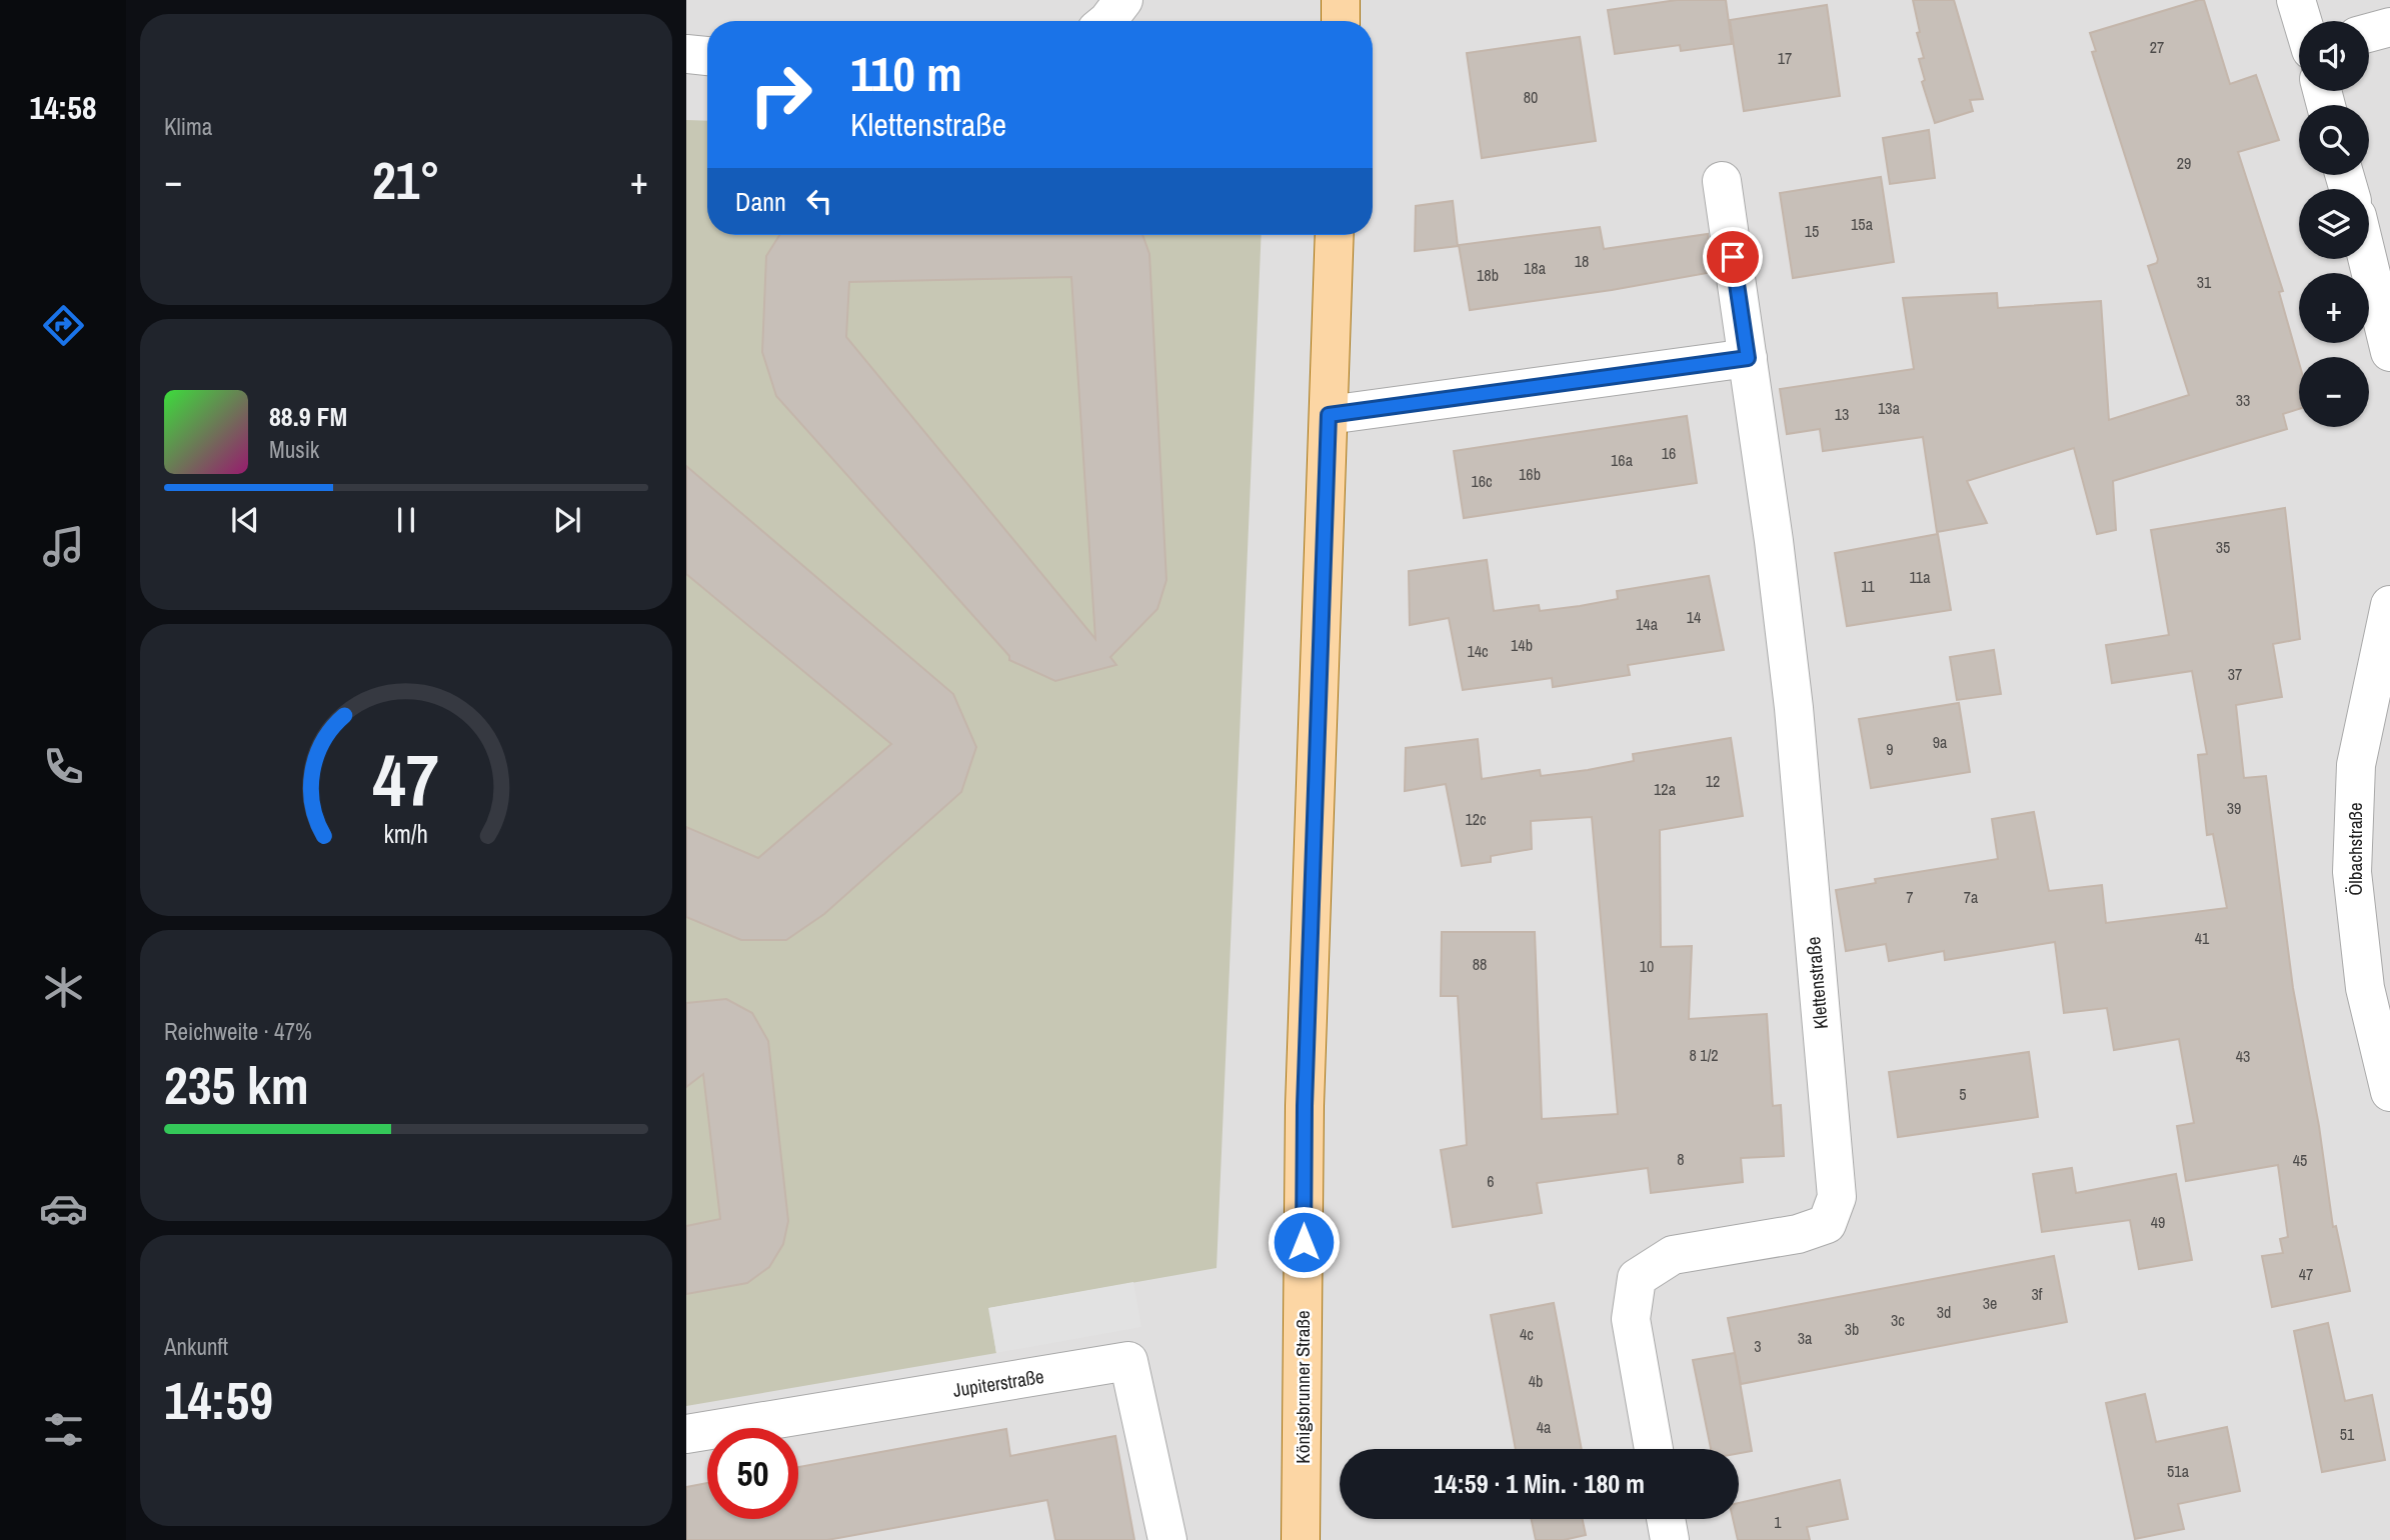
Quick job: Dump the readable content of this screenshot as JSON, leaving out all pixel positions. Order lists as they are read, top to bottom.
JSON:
{
  "streets": {
    "main road": ["Königsbrunner Straße"],
    "street": ["Ölbachstraße", "Klettenstraße", "Jupiterstraße"]
  },
  "house_numbers": [
    "27",
    "17",
    "80",
    "29",
    "15a",
    "15",
    "18",
    "18a",
    "18b",
    "31",
    "33",
    "13a",
    "13",
    "16",
    "16a",
    "16b",
    "16c",
    "35",
    "11a",
    "11",
    "14",
    "14a",
    "14b",
    "14c",
    "37",
    "9a",
    "9",
    "12",
    "12a",
    "39",
    "12c",
    "7",
    "7a",
    "41",
    "88",
    "10",
    "8 1/2",
    "43",
    "5",
    "8",
    "45",
    "6",
    "49",
    "47",
    "3f",
    "3e",
    "3d",
    "3c",
    "3b",
    "4c",
    "3a",
    "3",
    "4b",
    "4a",
    "51",
    "51a",
    "1"
  ],
  "page": {
    "tabs": "14:58",
    "tile": [
      "Klima",
      ["Reichweite · 47%", "235 km"],
      ["Ankunft", "14:59"]
    ],
    "map_buttons": ["+", "−"],
    "turn": ["110 m", "Klettenstraße"],
    "heat": ["−", "21°", "+"],
    "then": "Dann",
    "song": ["88.9 FM", "Musik"],
    "limit": "50",
    "trip": "14:59 · 1 Min. · 180 m",
    "gauge": ["47", "km/h"]
  }
}
